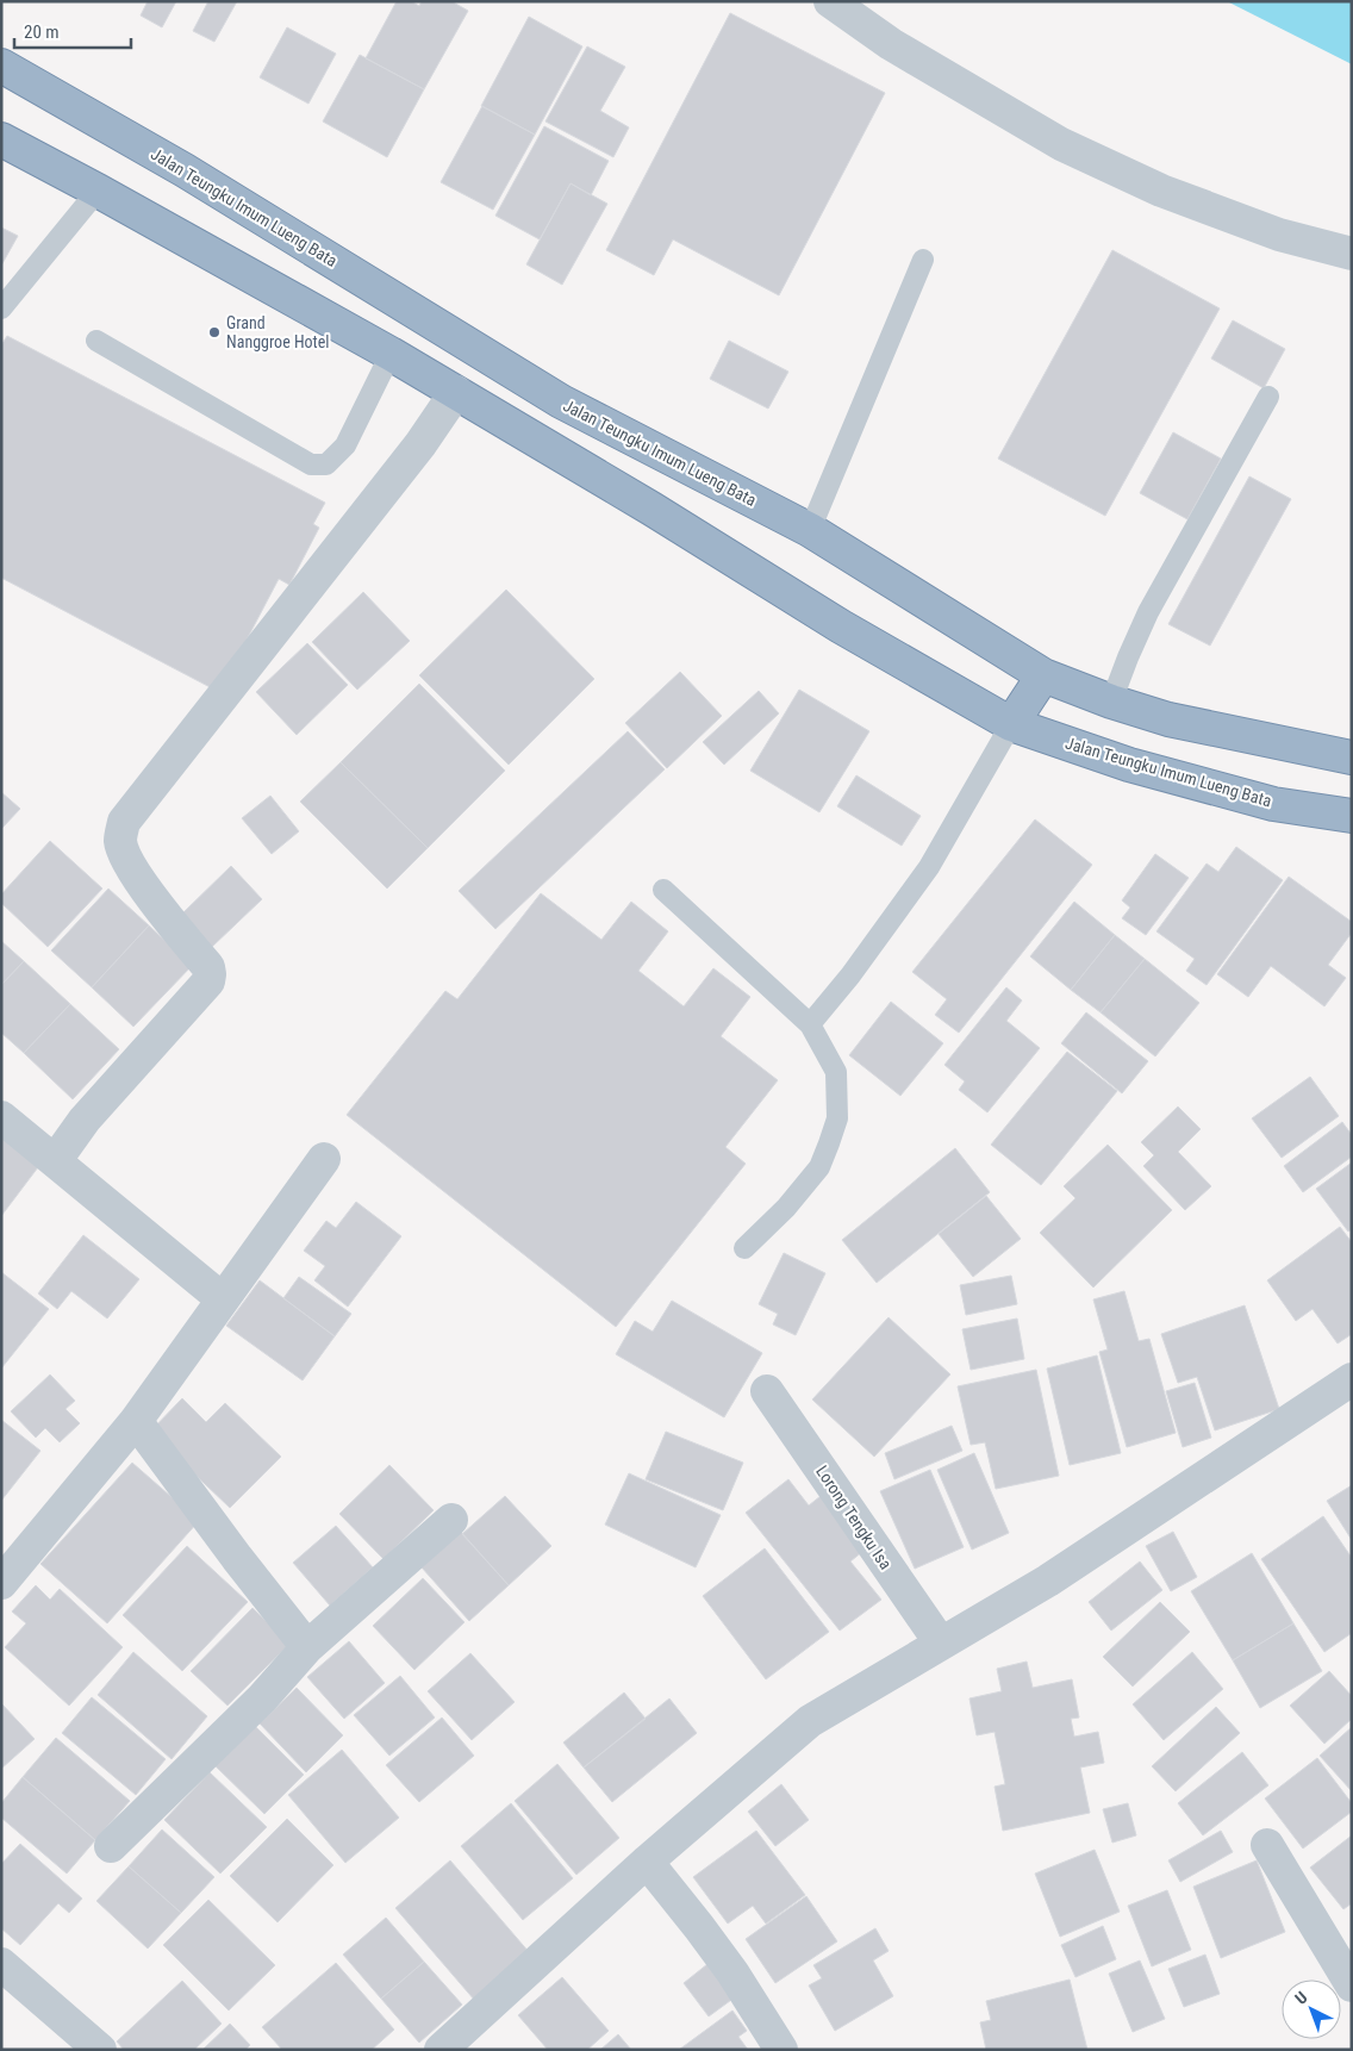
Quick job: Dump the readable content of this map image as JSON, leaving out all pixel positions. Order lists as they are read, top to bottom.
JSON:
{
  "streets": {
    "highway": ["Jalan Teungku Imum Lueng Bata"],
    "street": ["Lorong Tengku Isa"]
  },
  "places": ["Grand Nanggroe Hotel"],
  "scale_bar": "20 m",
  "north": "top left"
}
